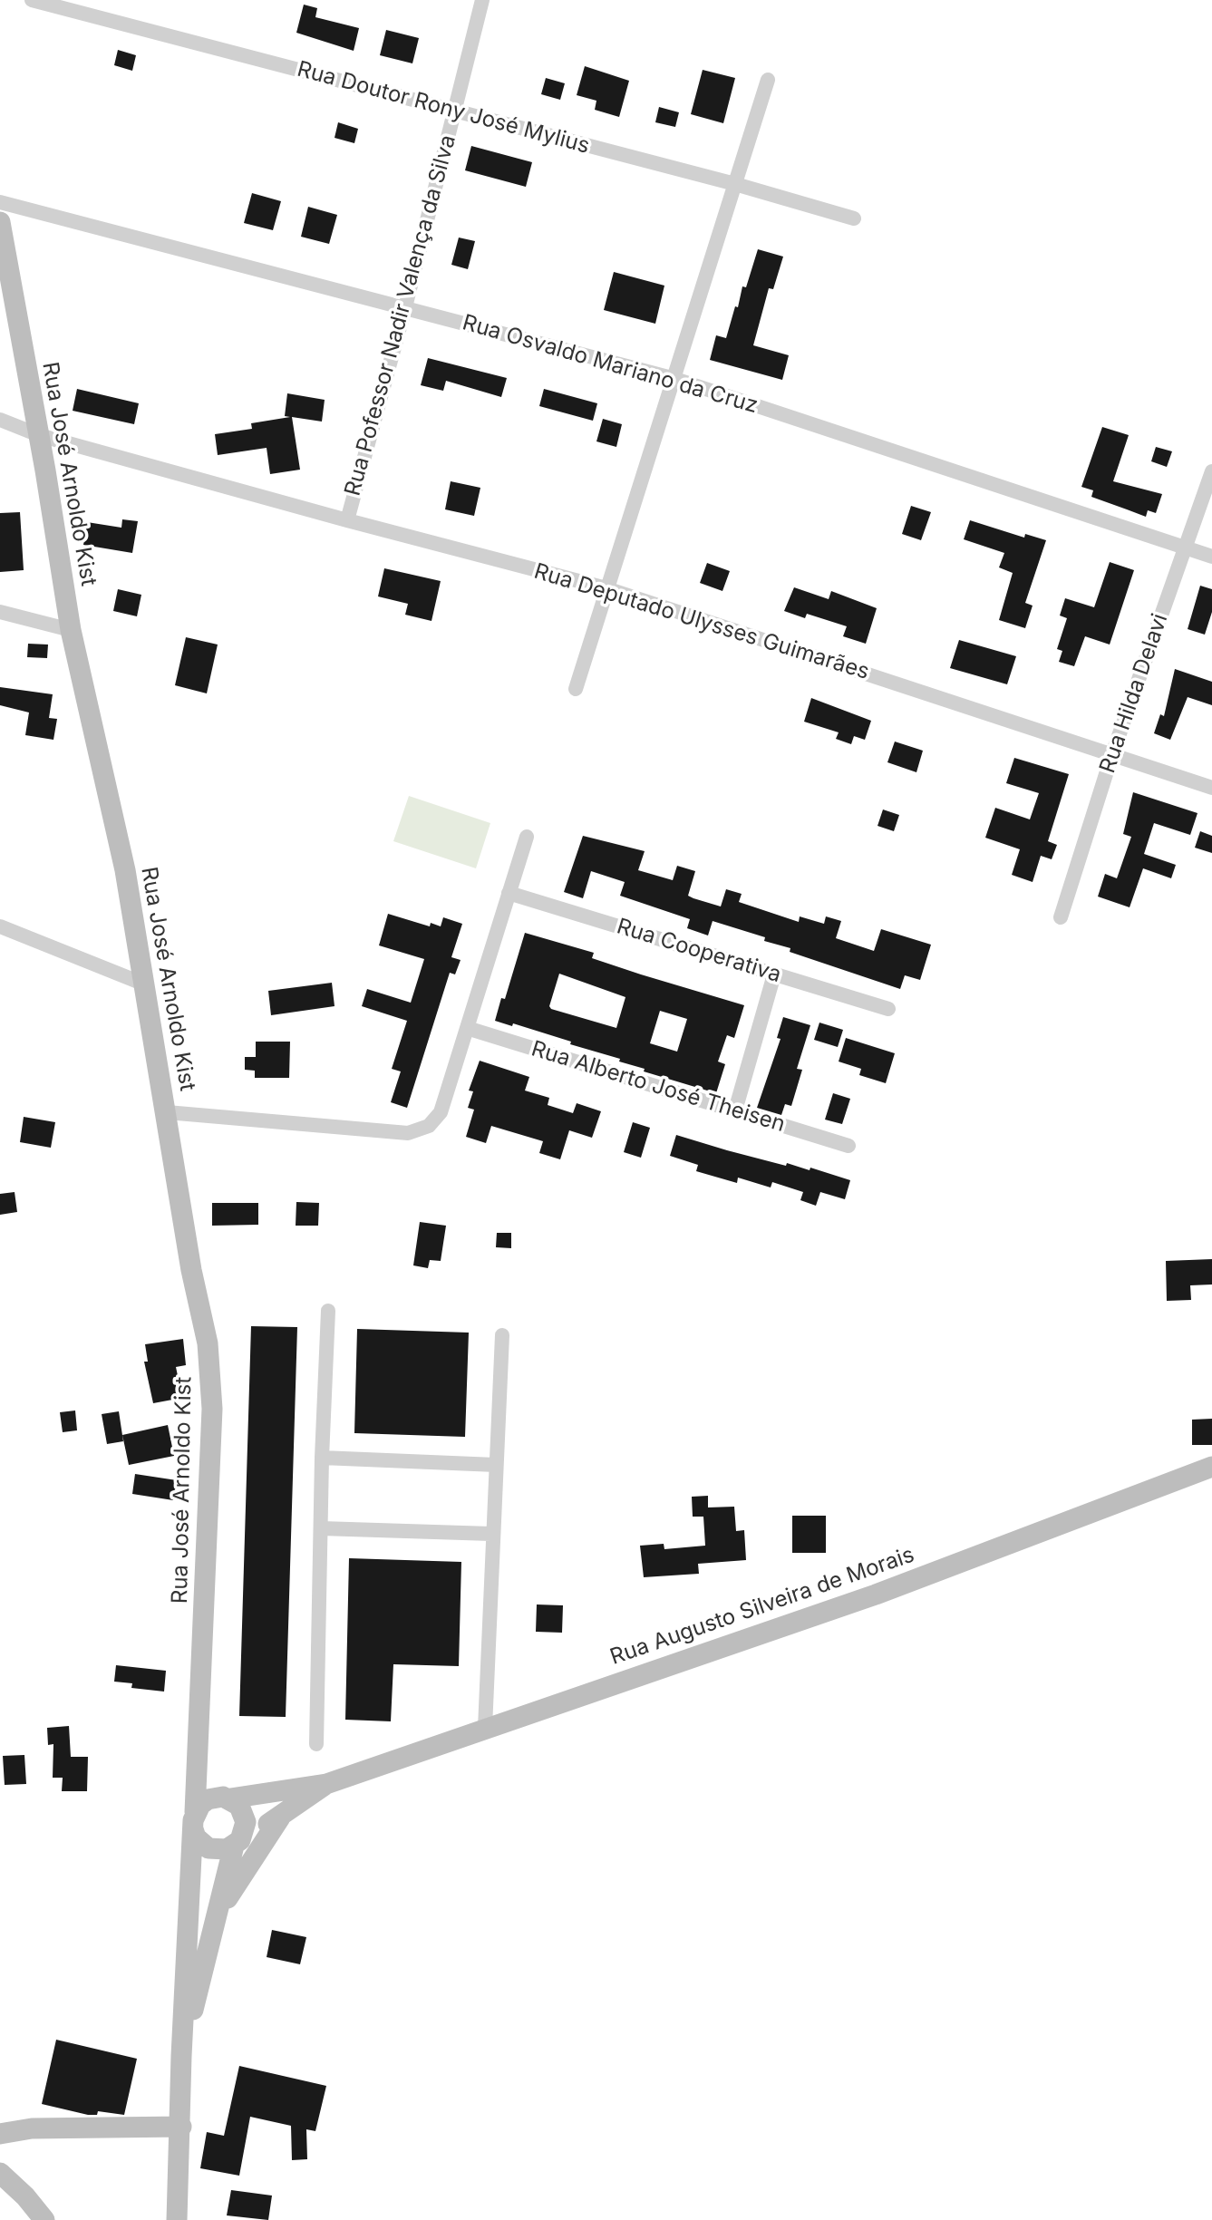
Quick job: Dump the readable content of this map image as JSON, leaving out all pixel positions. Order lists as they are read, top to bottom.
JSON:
{
  "streets": {
    "main road": ["Rua José Arnoldo Kist", "Rua Augusto Silveira de Morais"],
    "street": [
      "Rua Doutor Rony José Mylius",
      "Rua Pofessor Nadir Valença da Silva",
      "Rua Osvaldo Mariano da Cruz",
      "Rua Deputado Ulysses Guimarães",
      "Rua Hilda Delavi",
      "Rua Cooperativa",
      "Rua Alberto José Theisen"
    ]
  },
  "crossings": [
    ["Rua Doutor Rony José Mylius", "Rua Pofessor Nadir Valença da Silva"],
    ["Rua Pofessor Nadir Valença da Silva", "Rua Osvaldo Mariano da Cruz"],
    ["Rua Pofessor Nadir Valença da Silva", "Rua Deputado Ulysses Guimarães"],
    ["Rua Osvaldo Mariano da Cruz", "Rua Hilda Delavi"],
    ["Rua José Arnoldo Kist", "Rua Deputado Ulysses Guimarães"],
    ["Rua José Arnoldo Kist", "Rua Augusto Silveira de Morais"],
    ["Rua Deputado Ulysses Guimarães", "Rua Hilda Delavi"]
  ]
}
